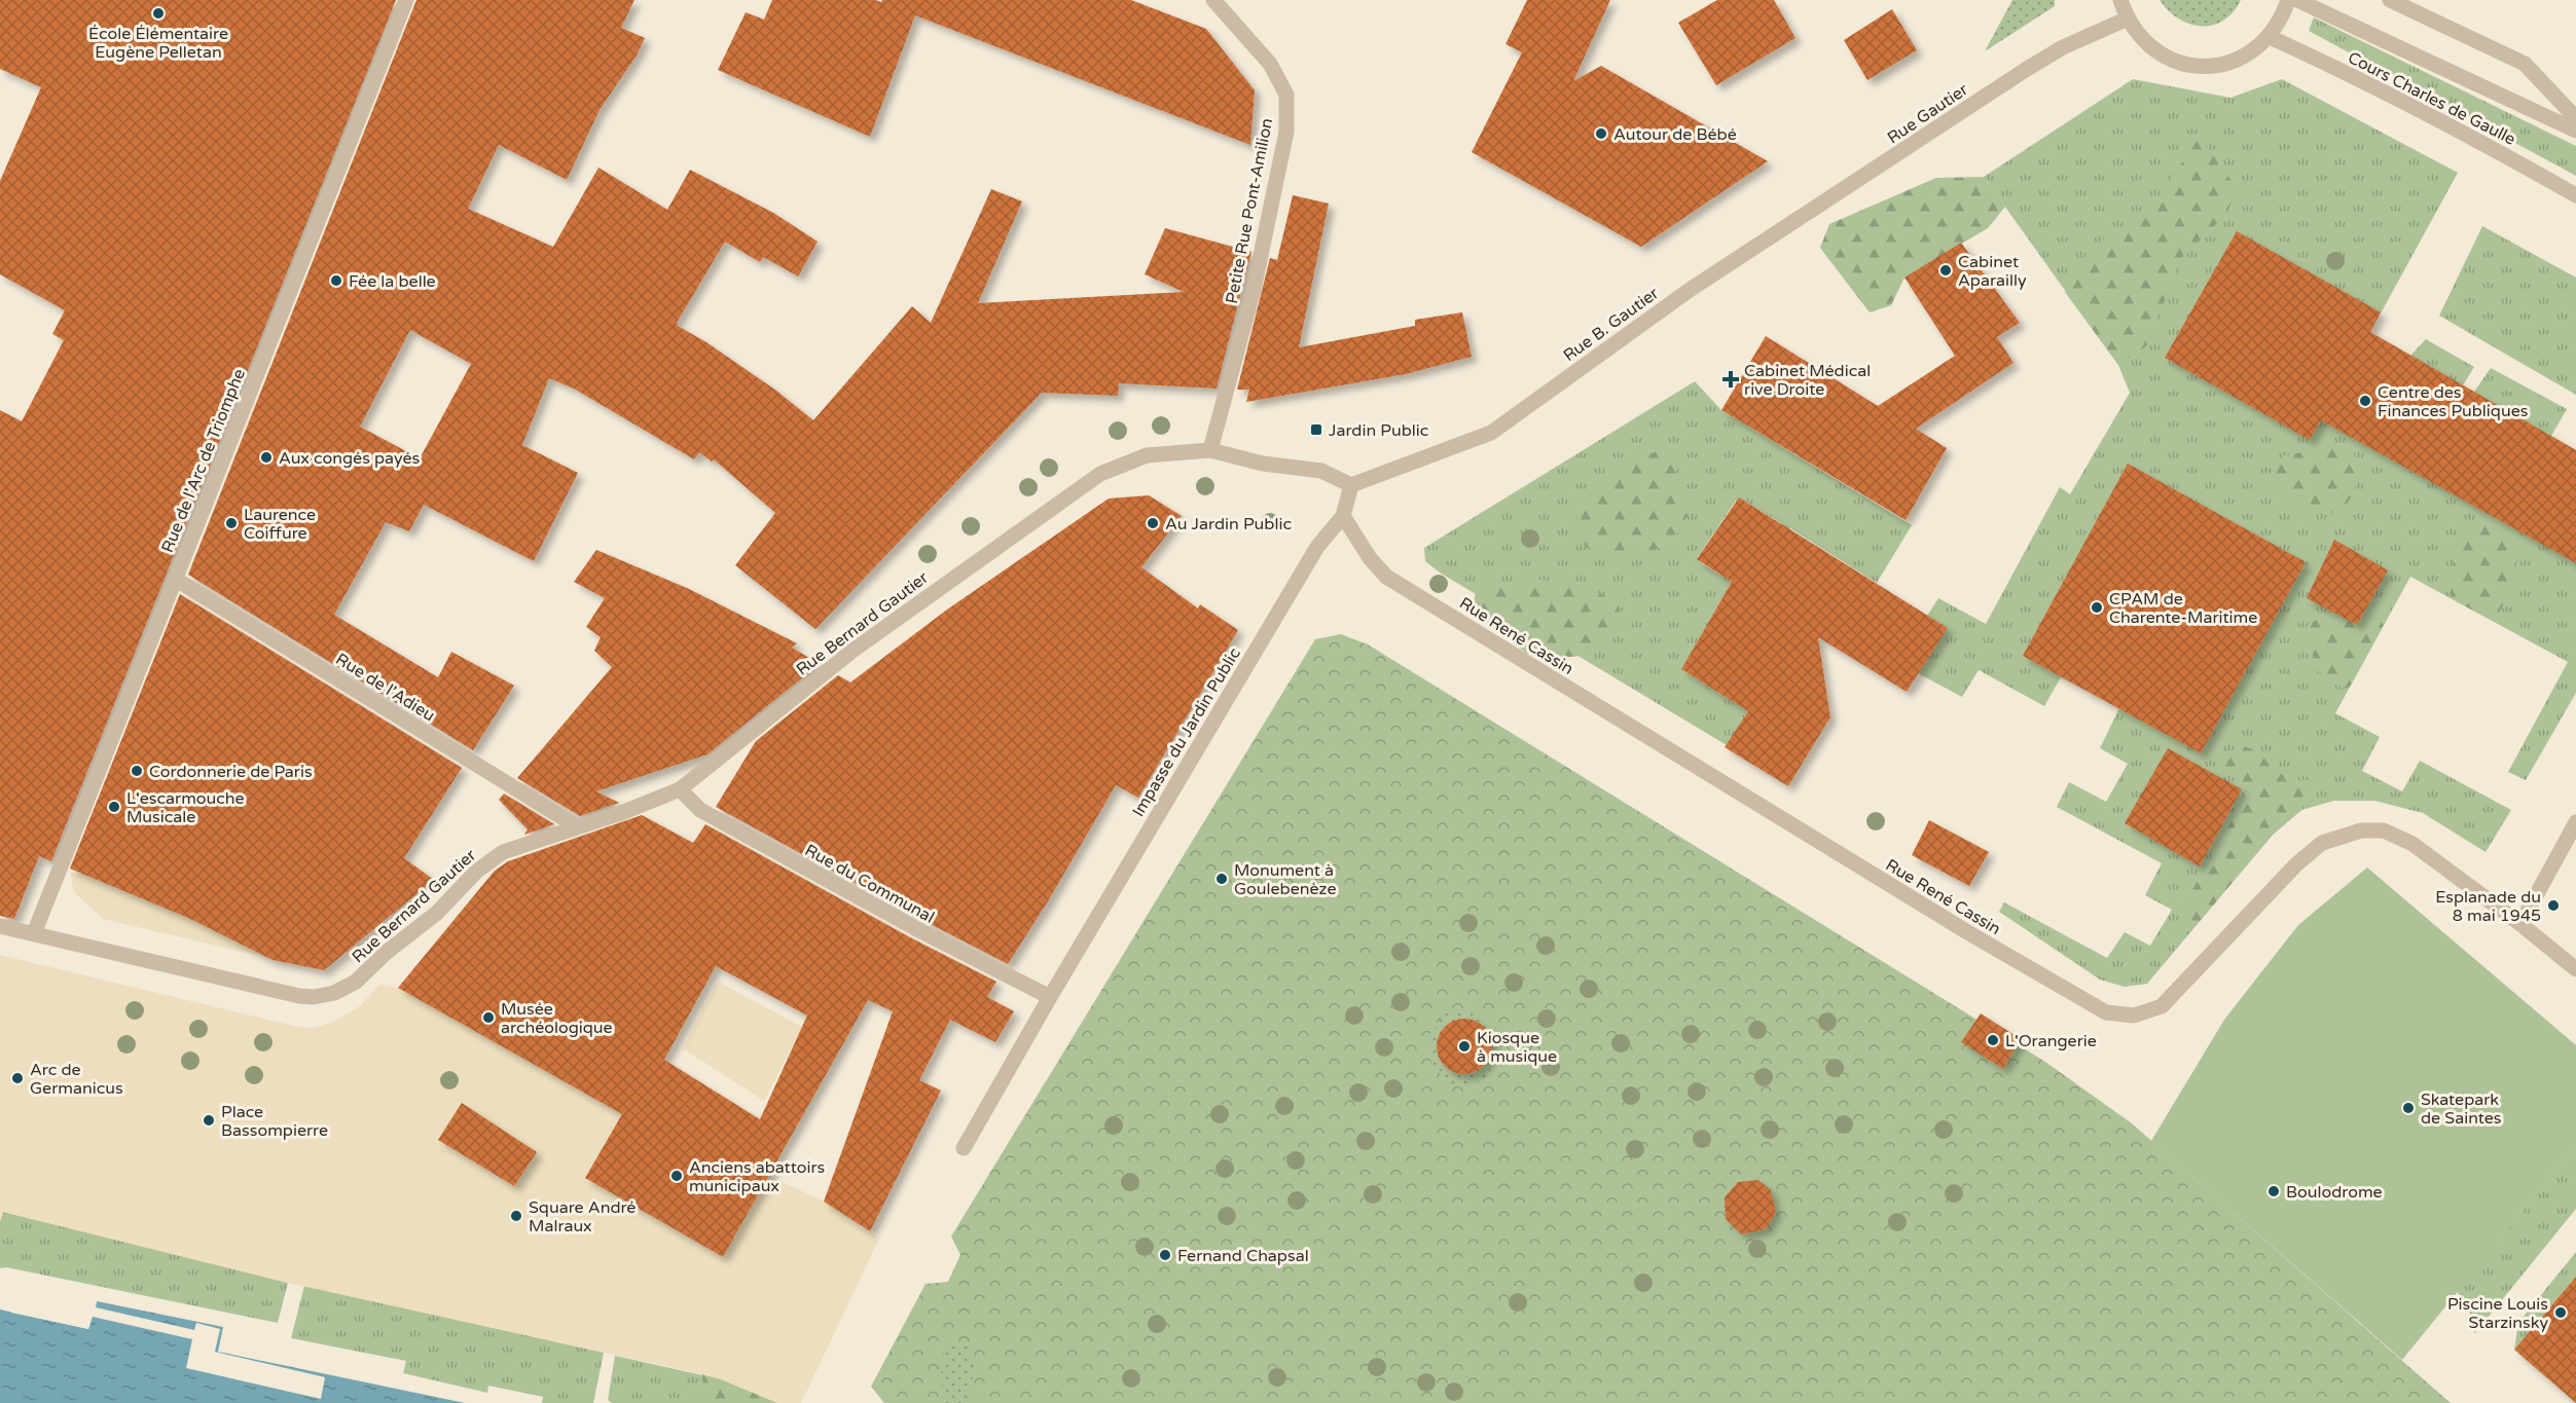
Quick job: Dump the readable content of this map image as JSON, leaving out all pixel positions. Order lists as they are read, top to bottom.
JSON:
{
  "streets": {
    "street": [
      "Cours Charles de Gaulle",
      "Rue Gautier",
      "Petite Rue Pont-Amilion",
      "Rue B. Gautier",
      "Rue de l'Arc de Triomphe",
      "Rue Bernard Gautier",
      "Rue René Cassin",
      "Rue de l'Adieu",
      "Impasse du Jardin Public",
      "Rue du Communal"
    ]
  },
  "crossings": [
    ["Rue Gautier", "Rue B. Gautier"],
    ["Petite Rue Pont-Amilion", "Rue Bernard Gautier"],
    ["Rue B. Gautier", "Rue Bernard Gautier"],
    ["Rue B. Gautier", "Impasse du Jardin Public"],
    ["Rue de l'Arc de Triomphe", "Rue Bernard Gautier"],
    ["Rue de l'Arc de Triomphe", "Rue de l'Adieu"],
    ["Rue Bernard Gautier", "Rue de l'Adieu"],
    ["Rue Bernard Gautier", "Impasse du Jardin Public"],
    ["Rue Bernard Gautier", "Rue du Communal"],
    ["Rue René Cassin", "Impasse du Jardin Public"],
    ["Impasse du Jardin Public", "Rue du Communal"]
  ],
  "places": {
    "other": [
      "École Élémentaire Eugène Pelletan",
      "Autour de Bébé",
      "Cabinet Aparailly",
      "Fée la belle",
      "Centre des Finances Publiques",
      "Aux congés payés",
      "Laurence Coiffure",
      "Au Jardin Public",
      "CPAM de Charente-Maritime",
      "Cordonnerie de Paris",
      "L'escarmouche Musicale",
      "Monument à Goulebenèze",
      "Esplanade du 8 mai 1945",
      "Musée archéologique",
      "L'Orangerie",
      "Kiosque à musique",
      "Arc de Germanicus",
      "Skatepark de Saintes",
      "Place Bassompierre",
      "Anciens abattoirs municipaux",
      "Boulodrome",
      "Square André Malraux",
      "Fernand Chapsal",
      "Piscine Louis Starzinsky"
    ],
    "health": ["Cabinet Médical rive Droite"],
    "transit": ["Jardin Public"]
  }
}
